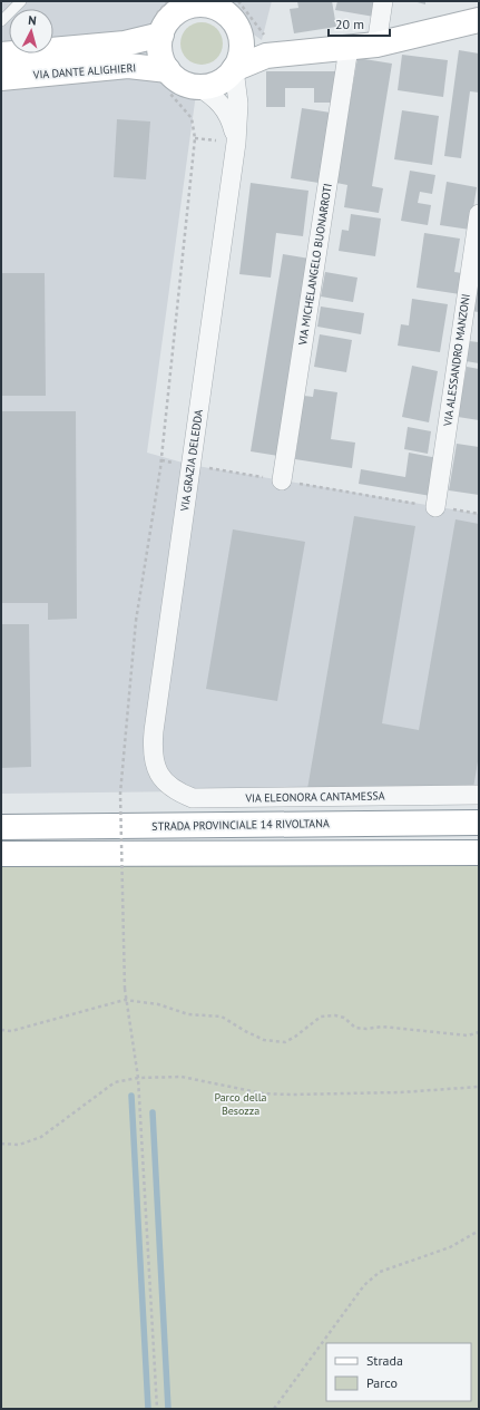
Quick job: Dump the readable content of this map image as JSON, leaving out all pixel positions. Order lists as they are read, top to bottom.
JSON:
{
  "streets": {
    "main road": ["VIA DANTE ALIGHIERI", "STRADA PROVINCIALE 14 RIVOLTANA"],
    "street": [
      "VIA MICHELANGELO BUONARROTI",
      "VIA ALESSANDRO MANZONI",
      "VIA GRAZIA DELEDDA",
      "VIA ELEONORA CANTAMESSA"
    ]
  },
  "crossings": [
    ["VIA DANTE ALIGHIERI", "VIA GRAZIA DELEDDA"],
    ["VIA GRAZIA DELEDDA", "VIA ELEONORA CANTAMESSA"]
  ],
  "parks": ["Parco della Besozza"],
  "legend": ["Strada", "Parco"],
  "scale_bar": "20 m",
  "north": "top"
}
